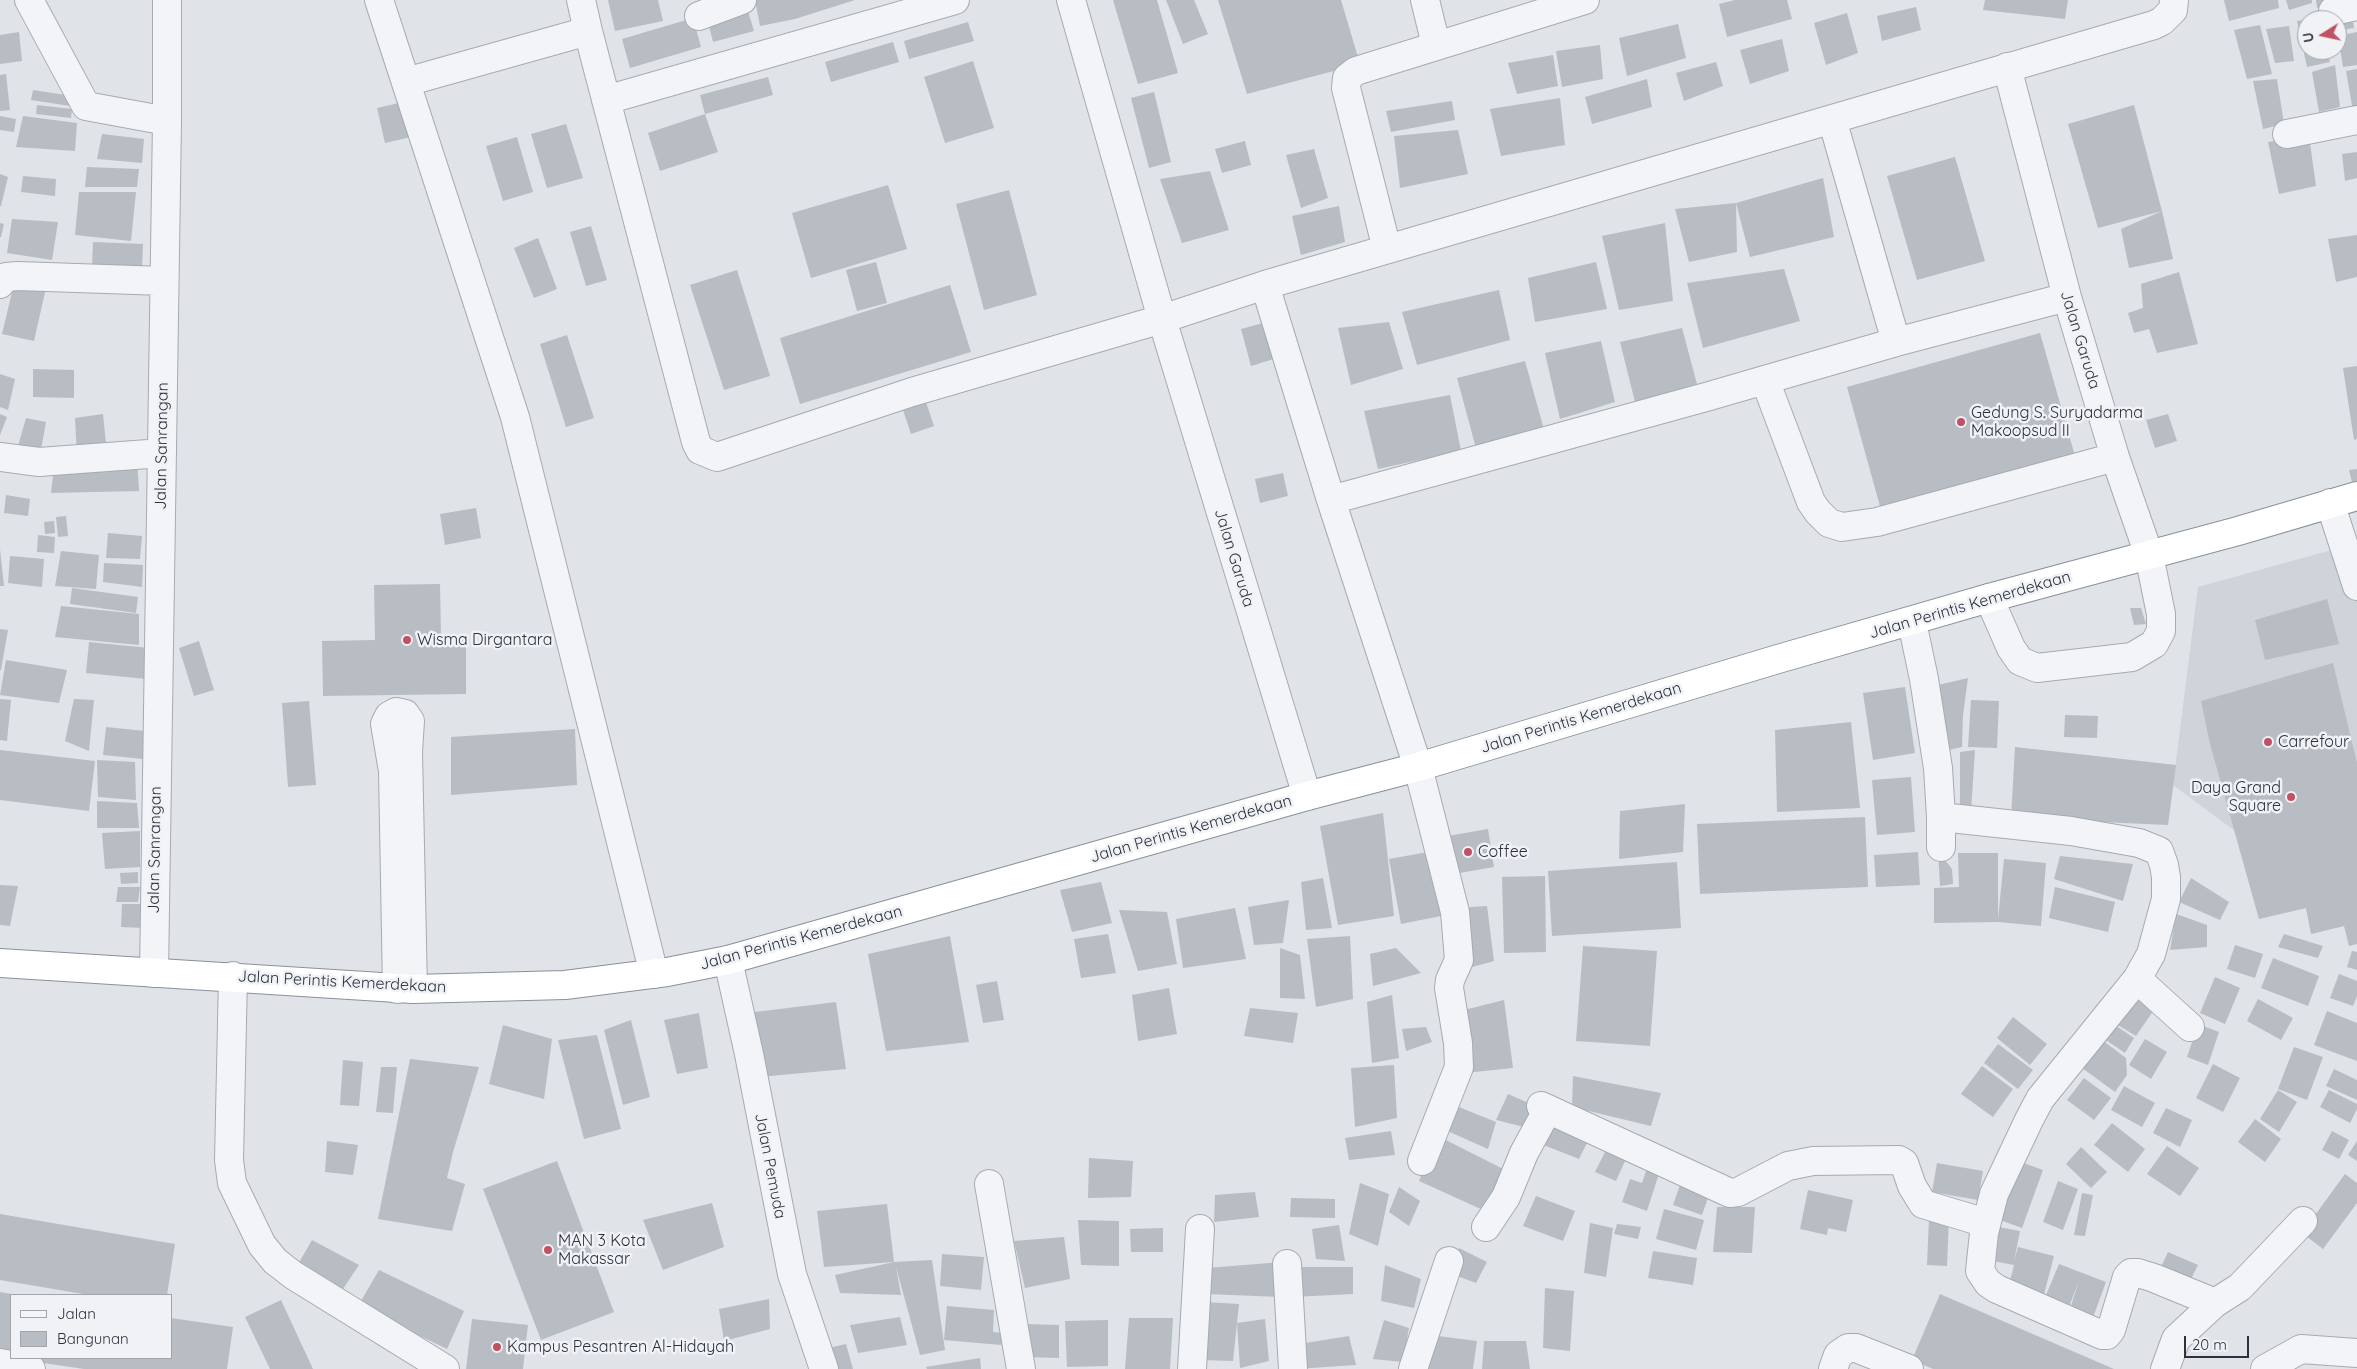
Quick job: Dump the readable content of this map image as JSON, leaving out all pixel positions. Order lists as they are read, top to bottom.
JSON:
{
  "streets": {
    "highway": ["Jalan Perintis Kemerdekaan"],
    "street": ["Jalan Garuda", "Jalan Sanrangan", "Jalan Pemuda"]
  },
  "crossings": [
    ["Jalan Garuda", "Jalan Perintis Kemerdekaan"],
    ["Jalan Sanrangan", "Jalan Perintis Kemerdekaan"],
    ["Jalan Perintis Kemerdekaan", "Jalan Pemuda"]
  ],
  "places": [
    "Gedung S. Suryadarma Makoopsud II",
    "Wisma Dirgantara",
    "Carrefour",
    "Daya Grand Square",
    "Coffee",
    "MAN 3 Kota Makassar",
    "Kampus Pesantren Al-Hidayah"
  ],
  "legend": ["Jalan", "Bangunan"],
  "scale_bar": "20 m",
  "north": "left"
}
